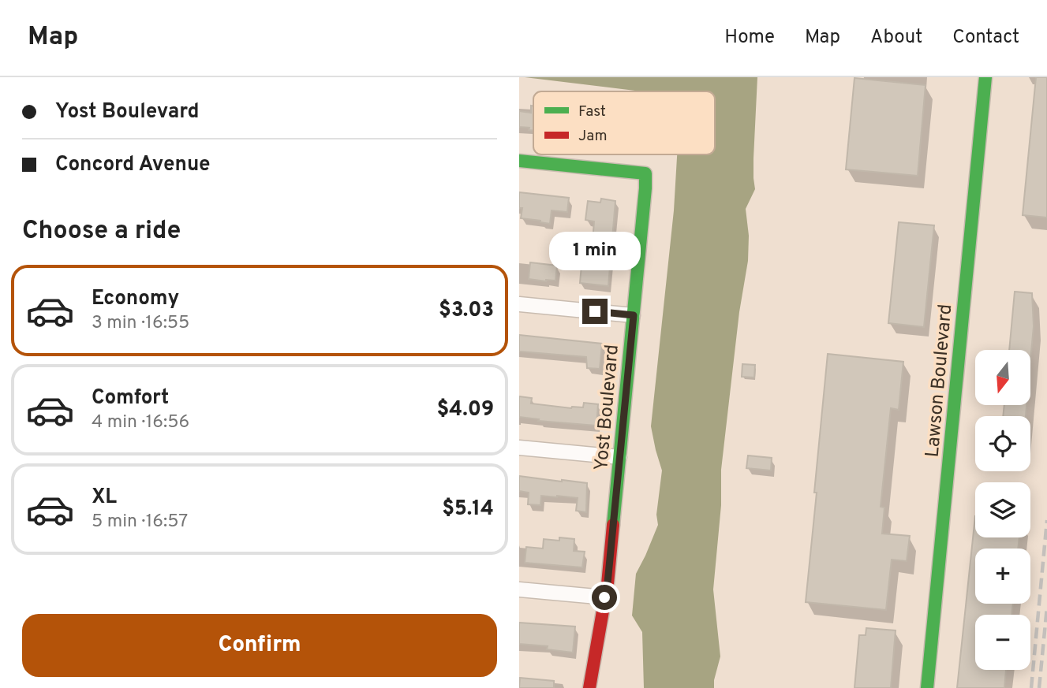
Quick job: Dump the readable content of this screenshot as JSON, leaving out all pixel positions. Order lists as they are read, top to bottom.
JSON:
{
  "streets": {
    "street": ["Lawson Boulevard", "Yost Boulevard"]
  },
  "legend": ["Fast", "Jam"],
  "north": "bottom",
  "page": {
    "header": "Map",
    "nav": [
      "Home",
      "Map",
      "About",
      "Contact"
    ],
    "banner": ["Yost Boulevard", "Concord Avenue"],
    "heading": "Choose a ride",
    "bubble": "1 min",
    "list": [
      {
        "name": "Economy",
        "note": "3 min · 16:55",
        "value": "$3.03"
      },
      {
        "name": "Comfort",
        "note": "4 min · 16:56",
        "value": "$4.09"
      },
      {
        "name": "XL",
        "note": "5 min · 16:57",
        "value": "$5.14"
      }
    ],
    "map_buttons": ["+", "−"],
    "buttons": "Confirm"
  }
}
